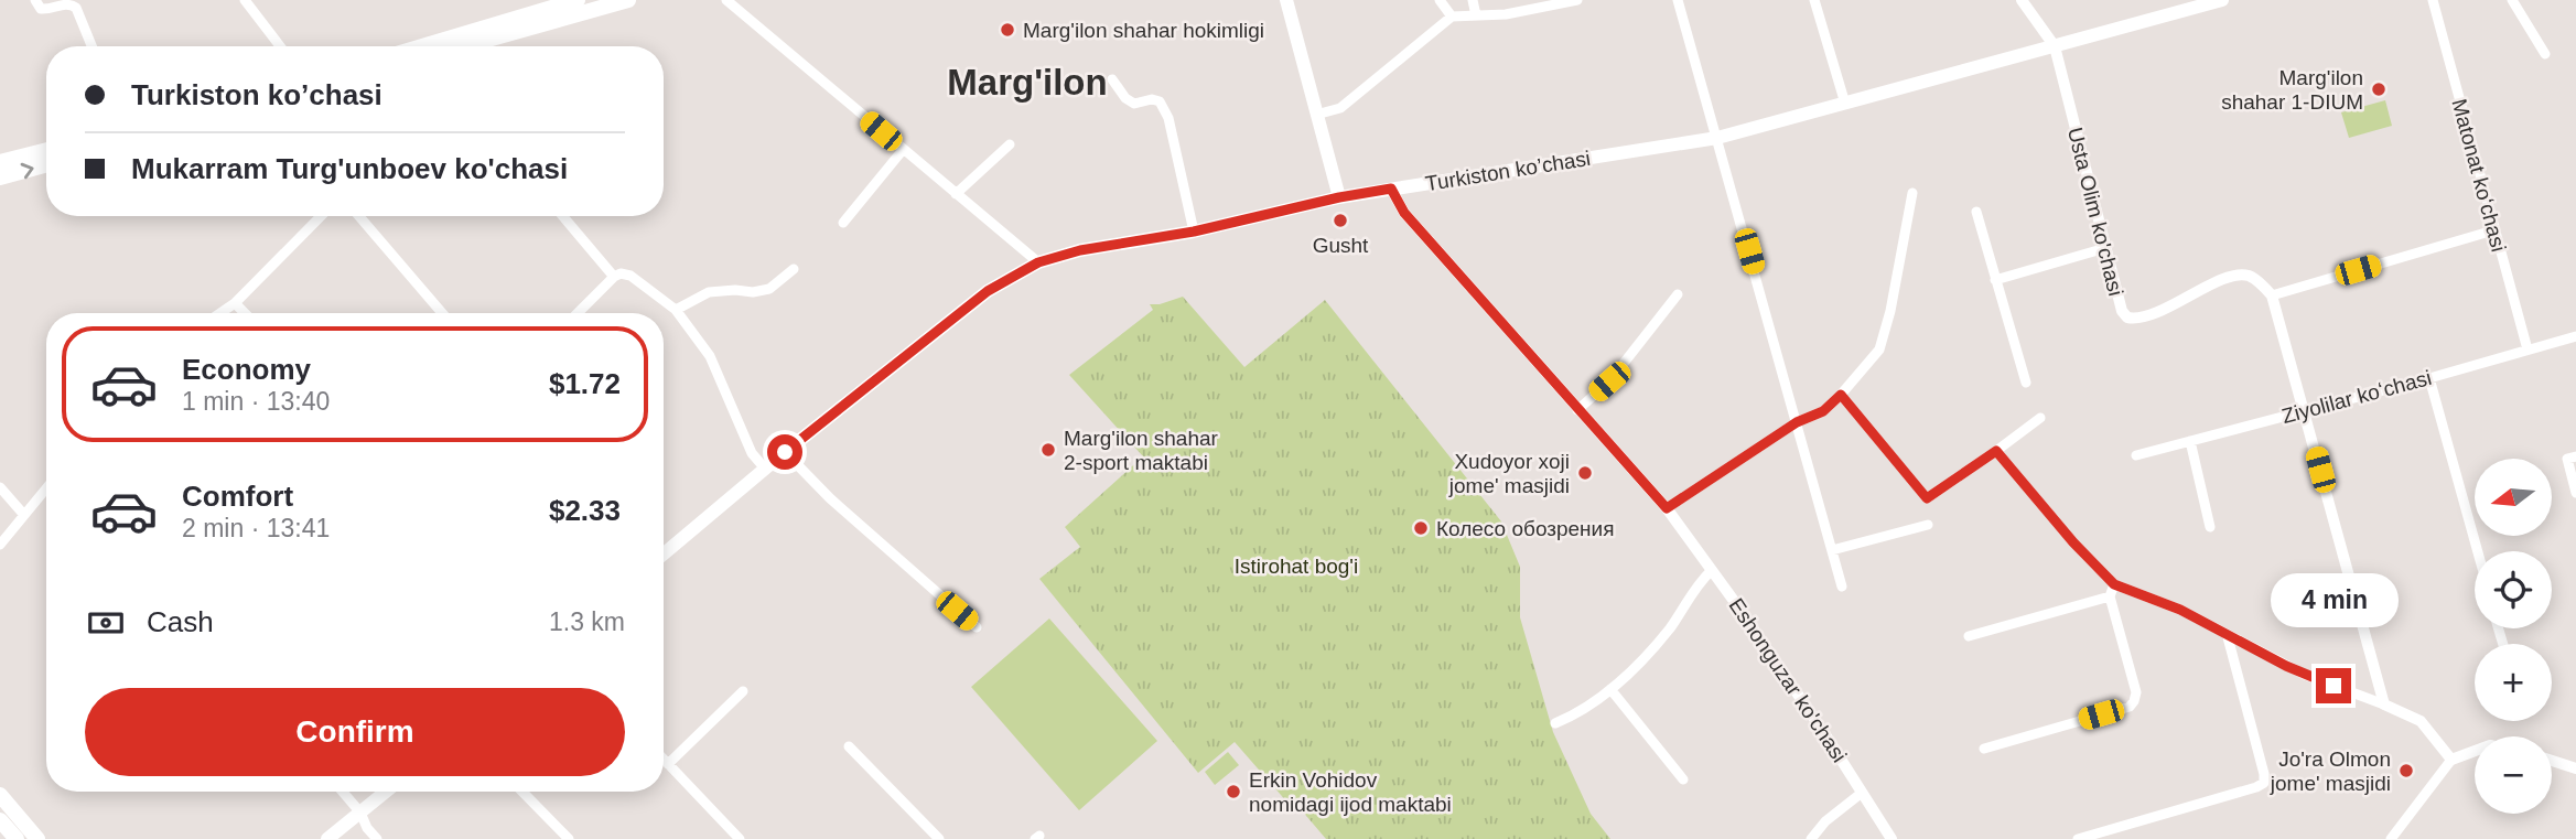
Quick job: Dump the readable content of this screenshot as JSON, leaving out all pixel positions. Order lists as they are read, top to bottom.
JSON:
{
  "streets": {
    "main road": ["Turkiston ko’chasi"],
    "street": [
      "Matonat koʻchasi",
      "Usta Olim ko'chasi",
      "Ziyolilar koʻchasi",
      "Eshonguzar ko'chasi"
    ]
  },
  "crossings": [
    ["Turkiston ko’chasi", "Usta Olim ko'chasi"],
    ["Turkiston ko’chasi", "Eshonguzar ko'chasi"],
    ["Matonat koʻchasi", "Ziyolilar koʻchasi"]
  ],
  "districts": ["Marg'ilon"],
  "parks": ["Istirohat bog'i"],
  "places": [
    "Marg'ilon shahar hokimligi",
    "Marg'ilon shahar 1-DIUM",
    "Gusht",
    "Marg'ilon shahar 2-sport maktabi",
    "Xudoyor xoji jome' masjidi",
    "Колесо обозрения",
    "Jo'ra Olmon jome' masjidi",
    "Erkin Vohidov nomidagi ijod maktabi"
  ],
  "north": "left",
  "page": {
    "banner": ["Turkiston ko’chasi", "Mukarram Turg'unboev ko'chasi"],
    "list": [
      {
        "name": "Economy",
        "note": "1 min · 13:40",
        "value": "$1.72"
      },
      {
        "name": "Comfort",
        "note": "2 min · 13:41",
        "value": "$2.33"
      }
    ],
    "map_buttons": ["+", "−"],
    "bubble": "4 min",
    "pay": ["Cash", "1.3 km"],
    "buttons": "Confirm"
  }
}
